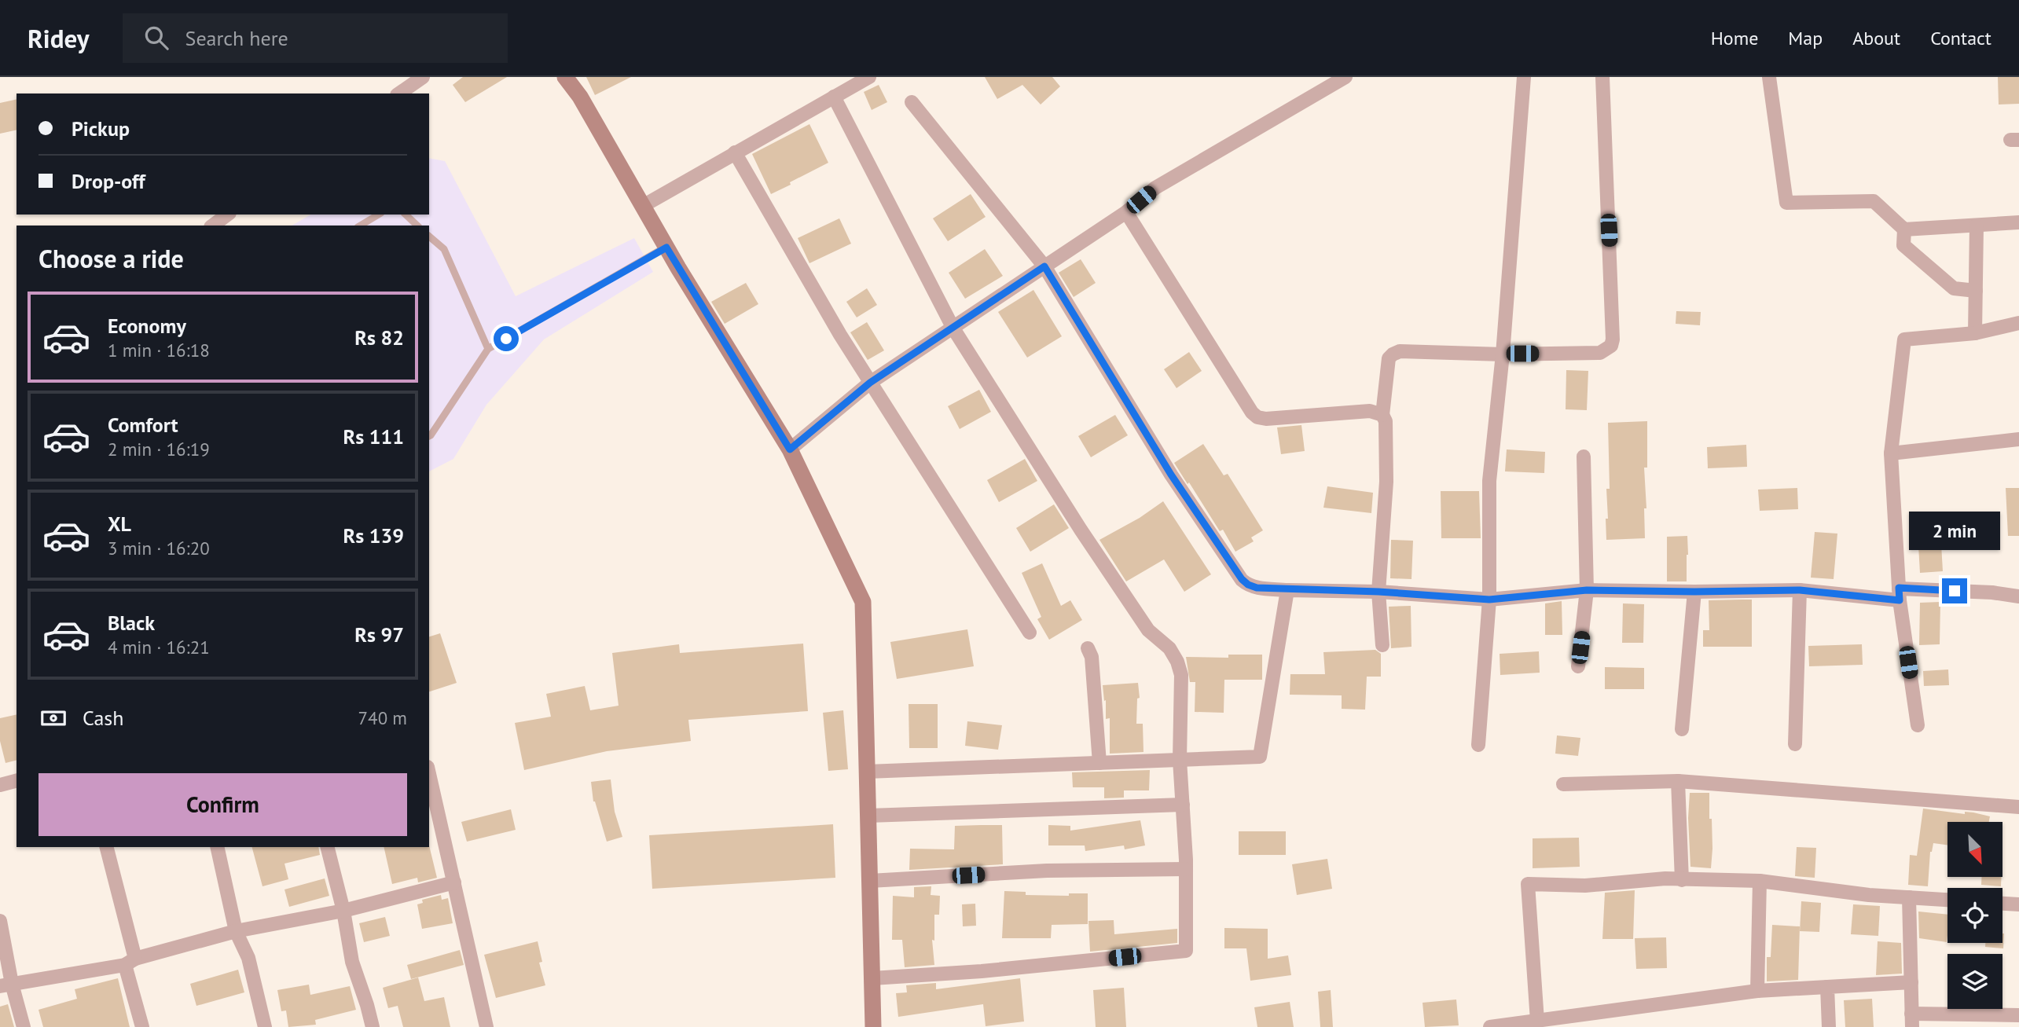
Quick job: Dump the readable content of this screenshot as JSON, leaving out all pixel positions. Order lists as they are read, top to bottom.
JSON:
{
  "north": "bottom right",
  "page": {
    "header": "Ridey",
    "search": "Search here",
    "nav": [
      "Home",
      "Map",
      "About",
      "Contact"
    ],
    "banner": ["Pickup", "Drop-off"],
    "heading": "Choose a ride",
    "list": [
      {
        "name": "Economy",
        "note": "1 min · 16:18",
        "value": "Rs 82"
      },
      {
        "name": "Comfort",
        "note": "2 min · 16:19",
        "value": "Rs 111"
      },
      {
        "name": "XL",
        "note": "3 min · 16:20",
        "value": "Rs 139"
      },
      {
        "name": "Black",
        "note": "4 min · 16:21",
        "value": "Rs 97"
      }
    ],
    "bubble": "2 min",
    "pay": ["Cash", "740 m"],
    "buttons": "Confirm"
  }
}
